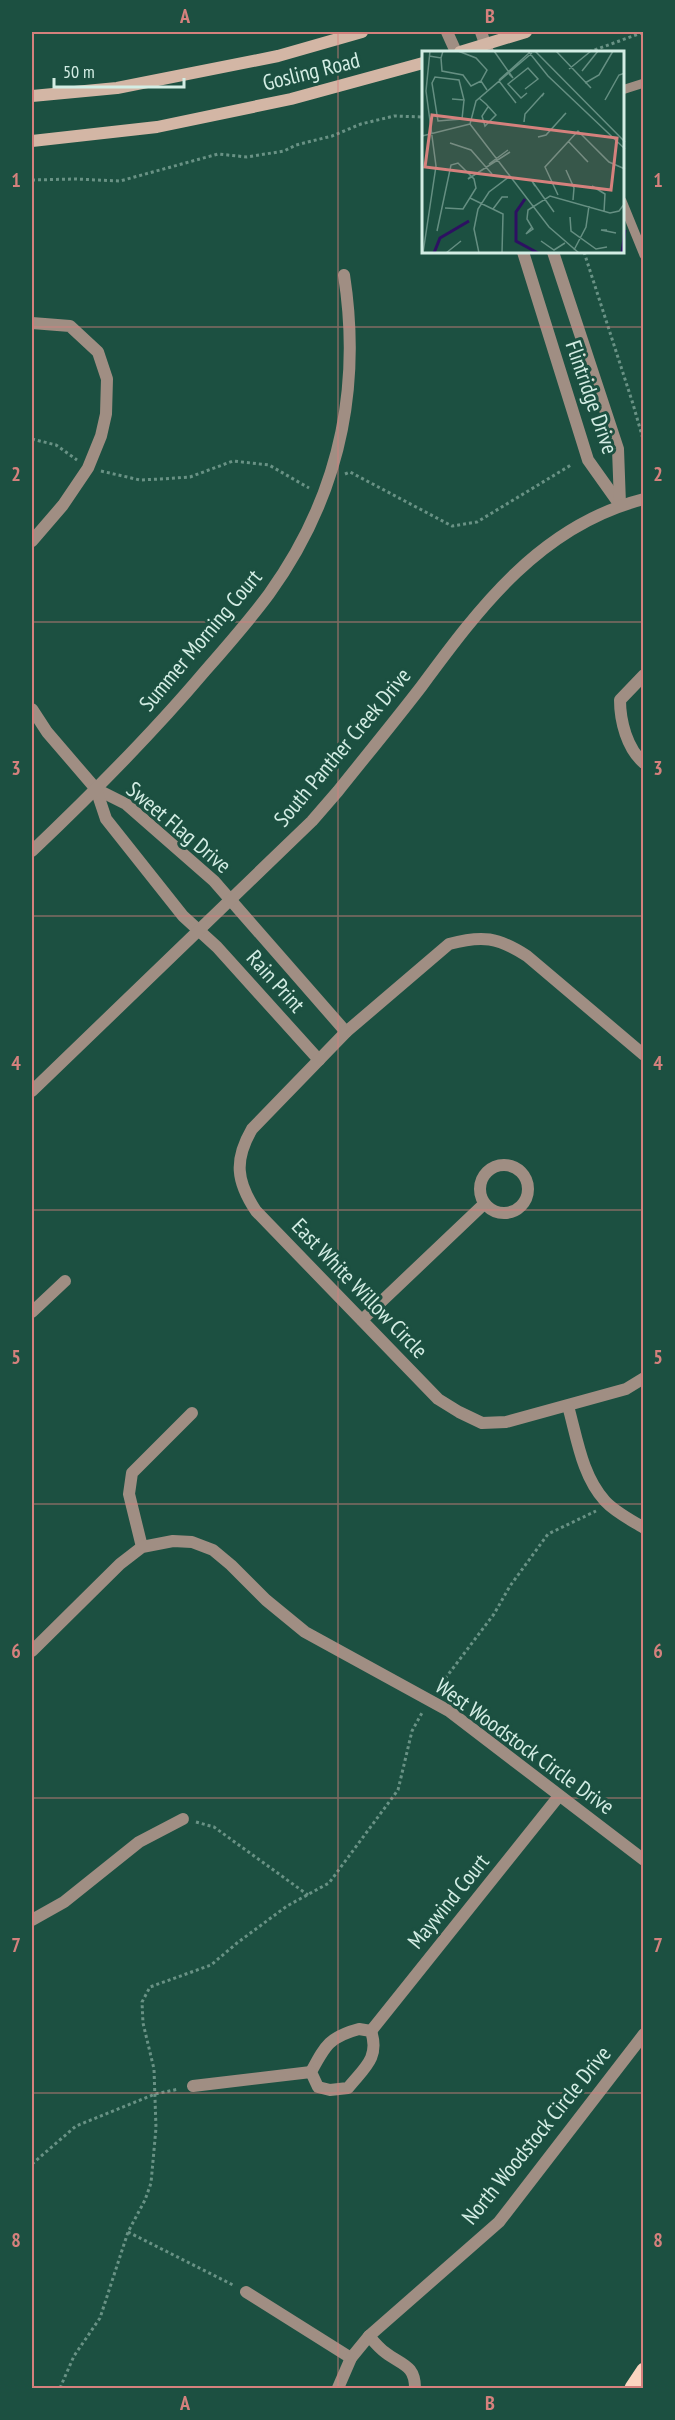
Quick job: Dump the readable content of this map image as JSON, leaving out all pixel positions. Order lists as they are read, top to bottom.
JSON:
{
  "streets": {
    "main road": ["Gosling Road"],
    "street": [
      "Flintridge Drive",
      "Summer Morning Court",
      "South Panther Creek Drive",
      "Sweet Flag Drive",
      "Rain Print",
      "East White Willow Circle",
      "West Woodstock Circle Drive",
      "Maywind Court",
      "North Woodstock Circle Drive"
    ]
  },
  "crossings": [
    ["Flintridge Drive", "South Panther Creek Drive"],
    ["Summer Morning Court", "Sweet Flag Drive"],
    ["South Panther Creek Drive", "Sweet Flag Drive"],
    ["South Panther Creek Drive", "Rain Print"],
    ["Sweet Flag Drive", "Rain Print"],
    ["Rain Print", "East White Willow Circle"],
    ["West Woodstock Circle Drive", "Maywind Court"]
  ],
  "scale_bar": "50 m",
  "grid": {
    "columns": ["A", "B"],
    "rows": [
      "1",
      "2",
      "3",
      "4",
      "5",
      "6",
      "7",
      "8"
    ]
  }
}
